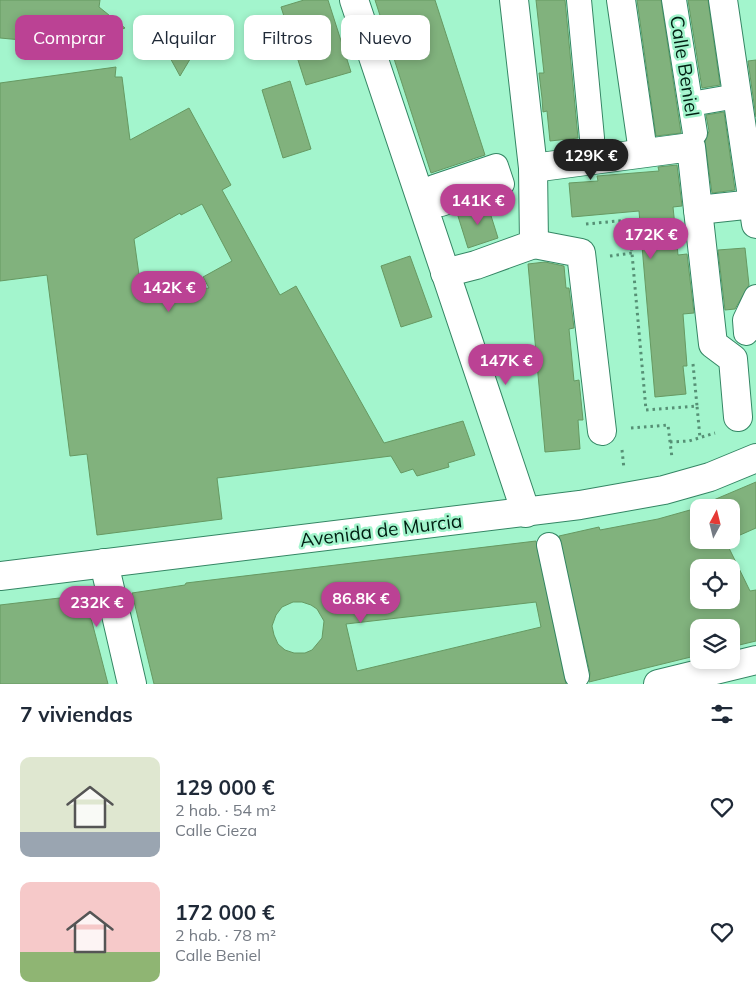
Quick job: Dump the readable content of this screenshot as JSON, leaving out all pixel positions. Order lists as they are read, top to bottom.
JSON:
{
  "streets": {
    "street": ["Calle Beniel", "Avenida de Murcia"]
  },
  "north": "top",
  "page": {
    "chip": [
      "Comprar",
      "Alquilar",
      "Filtros",
      "Nuevo"
    ],
    "price": [
      "129K €",
      "141K €",
      "172K €",
      "142K €",
      "147K €",
      "86.8K €",
      "232K €"
    ],
    "heading": "7 viviendas",
    "list": [
      {
        "name": "129 000 €",
        "note": "2 hab. · 54 m² · Calle Cieza"
      },
      {
        "name": "172 000 €",
        "note": "2 hab. · 78 m² · Calle Beniel"
      }
    ]
  }
}
